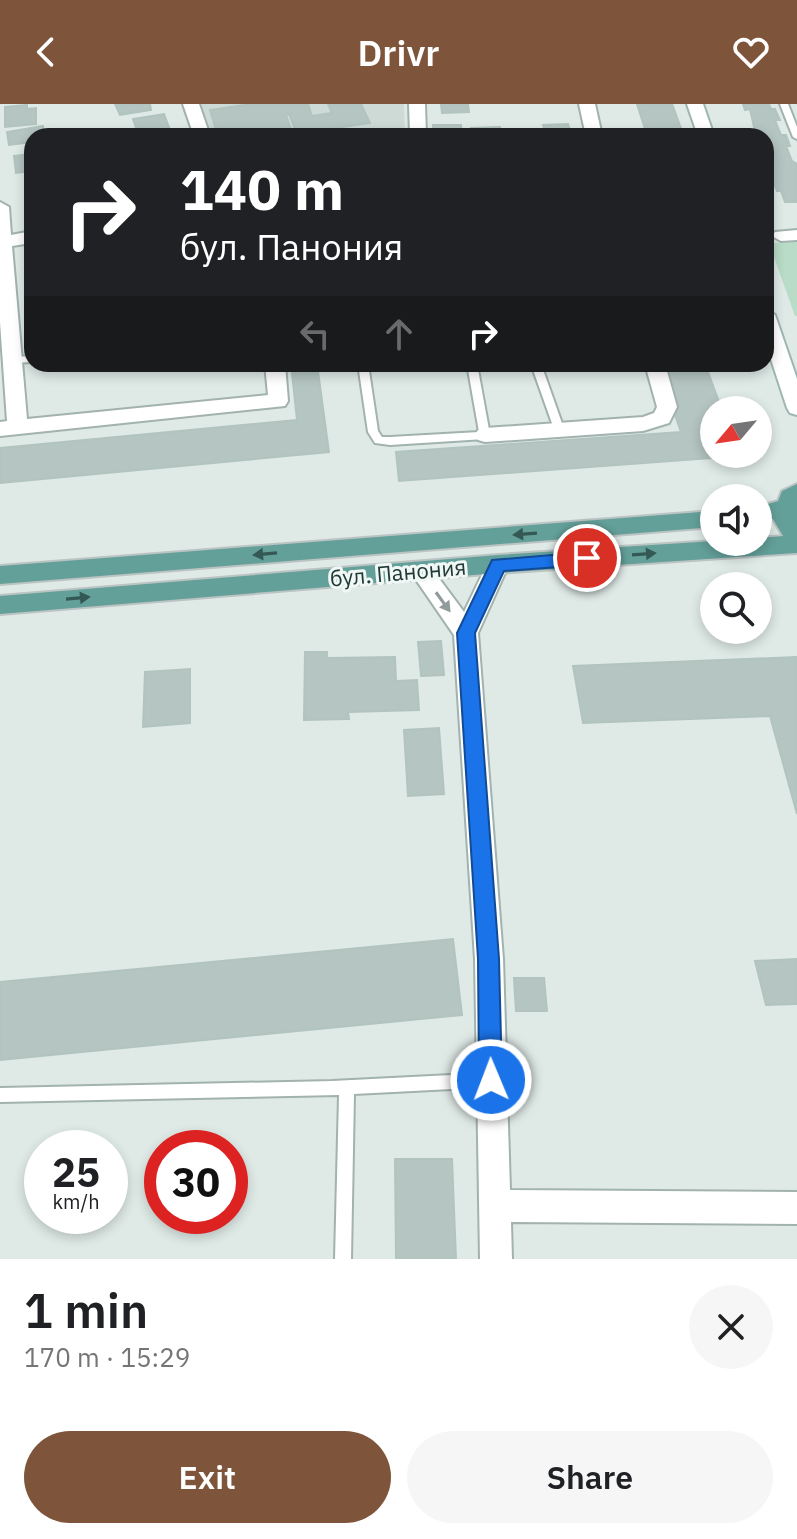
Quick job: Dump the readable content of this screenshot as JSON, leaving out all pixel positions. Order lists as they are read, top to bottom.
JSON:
{
  "streets": {
    "main road": ["бул. Панония"]
  },
  "north": "bottom left",
  "page": {
    "header": "Drivr",
    "turn": ["140 m", "бул. Панония"],
    "speed": "25 km/h",
    "limit": "30",
    "heading": ["1 min", "170 m · 15:29"],
    "buttons": ["Exit", "Share"]
  }
}
